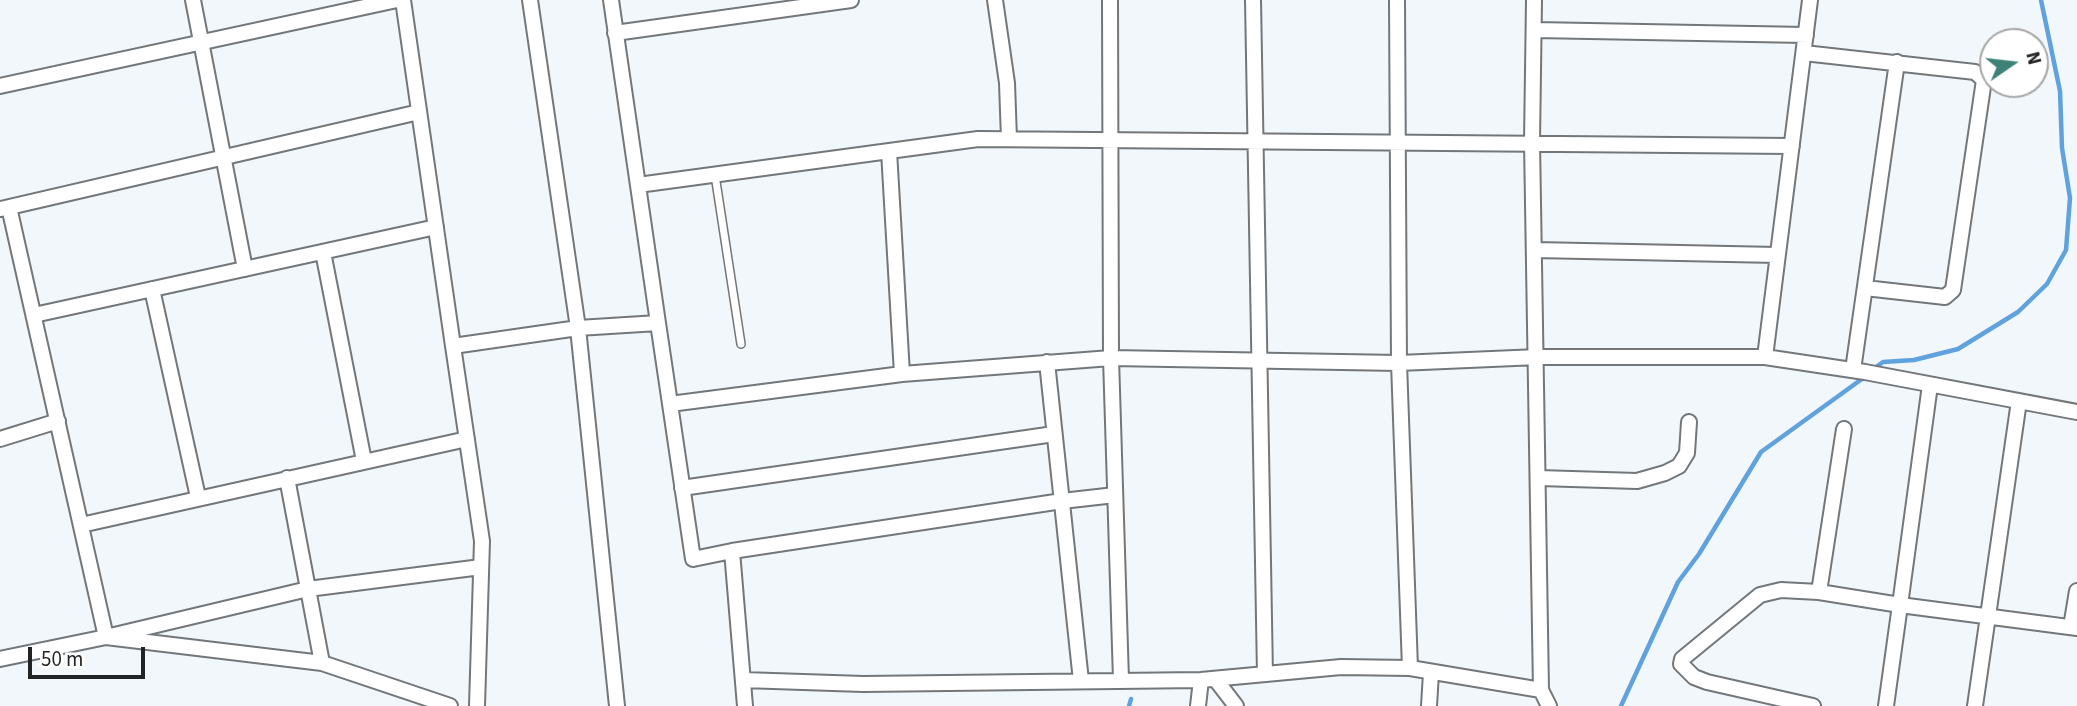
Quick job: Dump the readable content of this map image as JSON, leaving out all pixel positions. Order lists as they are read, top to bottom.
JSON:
{
  "scale_bar": "50 m",
  "north": "right"
}
